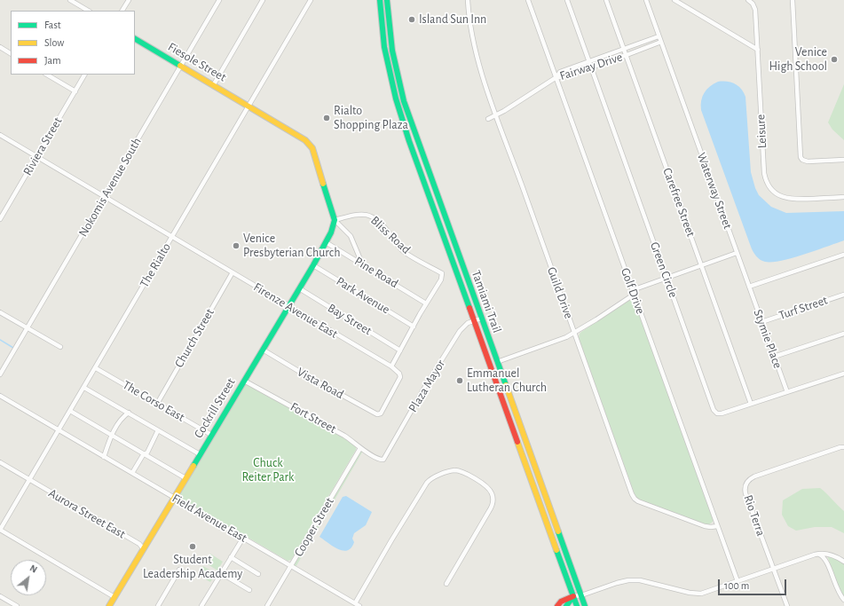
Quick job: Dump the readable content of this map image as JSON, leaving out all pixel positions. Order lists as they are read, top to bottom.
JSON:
{
  "streets": {
    "main road": ["Fiesole Street", "Tamiami Trail", "Cockrill Street"],
    "street": [
      "Fairway Drive",
      "Leisure",
      "Riviera Street",
      "Nokomis Avenue South",
      "Waterway Street",
      "Carefree Street",
      "Bliss Road",
      "The Rialto",
      "Green Circle",
      "Pine Road",
      "Golf Drive",
      "Guild Drive",
      "Park Avenue",
      "Turf Street",
      "Firenze Avenue East",
      "Bay Street",
      "Church Street",
      "Stymie Place",
      "Vista Road",
      "Plaza Mayor",
      "The Corso East",
      "Fort Street",
      "Aurora Street East",
      "Rio Terra",
      "Field Avenue East",
      "Cooper Street"
    ]
  },
  "crossings": [
    ["Fiesole Street", "Nokomis Avenue South"],
    ["Fiesole Street", "The Rialto"],
    ["Fairway Drive", "Waterway Street"],
    ["Fairway Drive", "Carefree Street"],
    ["Fairway Drive", "Green Circle"],
    ["Fairway Drive", "Golf Drive"],
    ["Fairway Drive", "Guild Drive"],
    ["Riviera Street", "Firenze Avenue East"],
    ["Nokomis Avenue South", "Firenze Avenue East"],
    ["Waterway Street", "Stymie Place"],
    ["Carefree Street", "Green Circle"],
    ["Bliss Road", "Pine Road"],
    ["Bliss Road", "Cockrill Street"],
    ["The Rialto", "Firenze Avenue East"],
    ["The Rialto", "The Corso East"],
    ["The Rialto", "Aurora Street East"],
    ["The Rialto", "Field Avenue East"],
    ["Green Circle", "Stymie Place"],
    ["Pine Road", "Cockrill Street"],
    ["Golf Drive", "Guild Drive"],
    ["Park Avenue", "Cockrill Street"],
    ["Tamiami Trail", "Plaza Mayor"],
    ["Turf Street", "Stymie Place"],
    ["Firenze Avenue East", "Church Street"],
    ["Firenze Avenue East", "Vista Road"],
    ["Firenze Avenue East", "Cockrill Street"],
    ["Bay Street", "Cockrill Street"],
    ["Church Street", "The Corso East"],
    ["Vista Road", "Cockrill Street"],
    ["Plaza Mayor", "Fort Street"],
    ["The Corso East", "Cockrill Street"],
    ["Cockrill Street", "Fort Street"],
    ["Cockrill Street", "Aurora Street East"],
    ["Cockrill Street", "Field Avenue East"],
    ["Fort Street", "Cooper Street"],
    ["Field Avenue East", "Cooper Street"]
  ],
  "parks": ["Chuck Reiter Park"],
  "places": [
    "Island Sun Inn",
    "Venice High School",
    "Rialto Shopping Plaza",
    "Venice Presbyterian Church",
    "Emmanuel Lutheran Church",
    "Student Leadership Academy"
  ],
  "legend": ["Fast", "Slow", "Jam"],
  "scale_bar": "100 m",
  "north": "top right"
}
